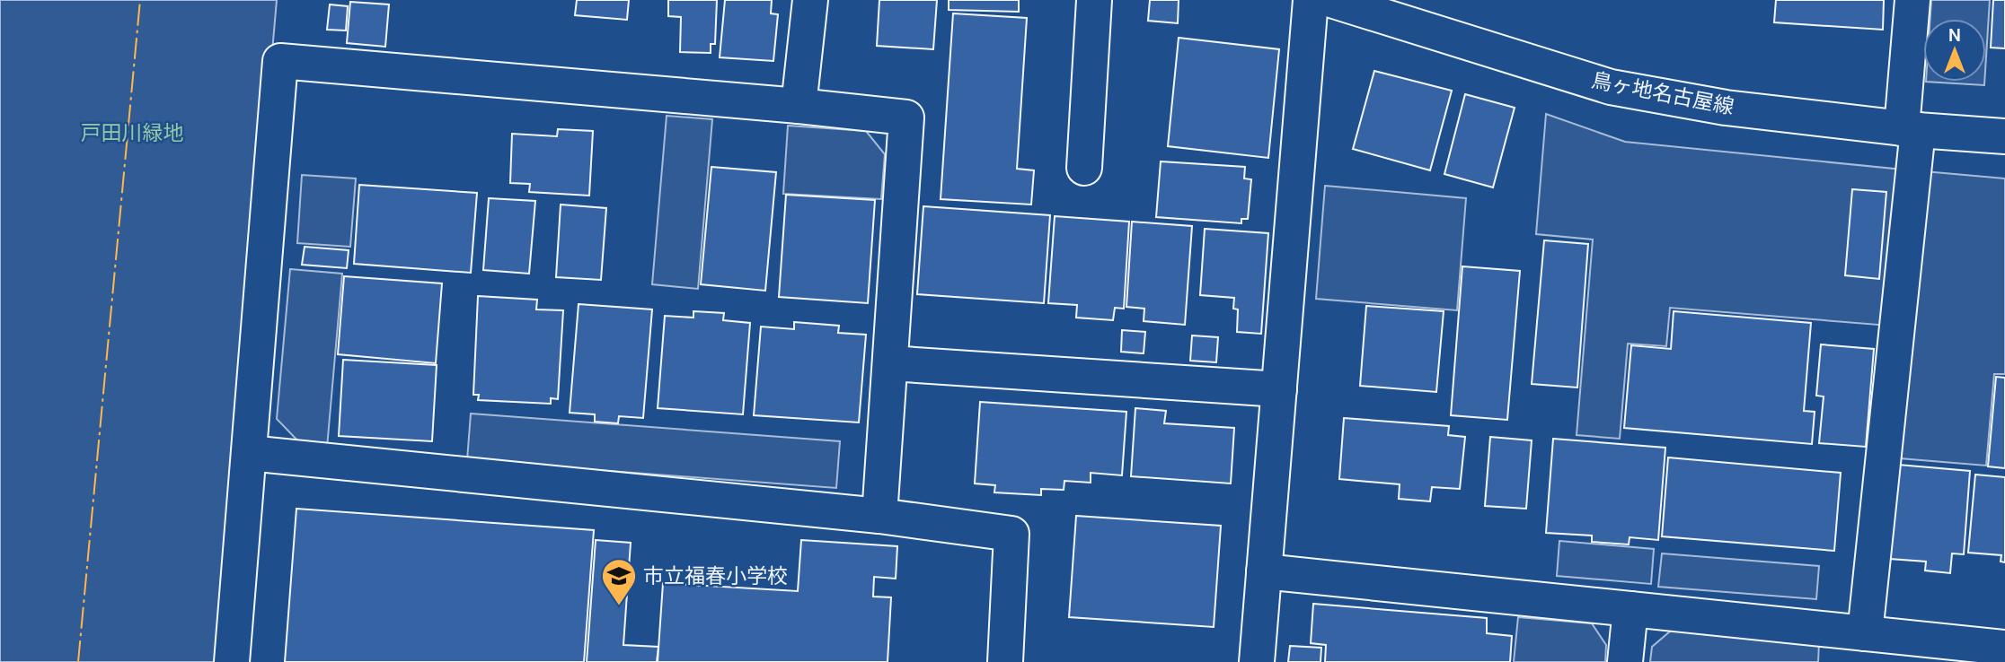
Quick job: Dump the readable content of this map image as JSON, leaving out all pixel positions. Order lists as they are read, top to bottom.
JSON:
{
  "streets": {
    "street": ["鳥ヶ地名古屋線"]
  },
  "parks": ["戸田川緑地"],
  "places": {
    "school or university": ["市立福春小学校"]
  },
  "north": "top"
}
